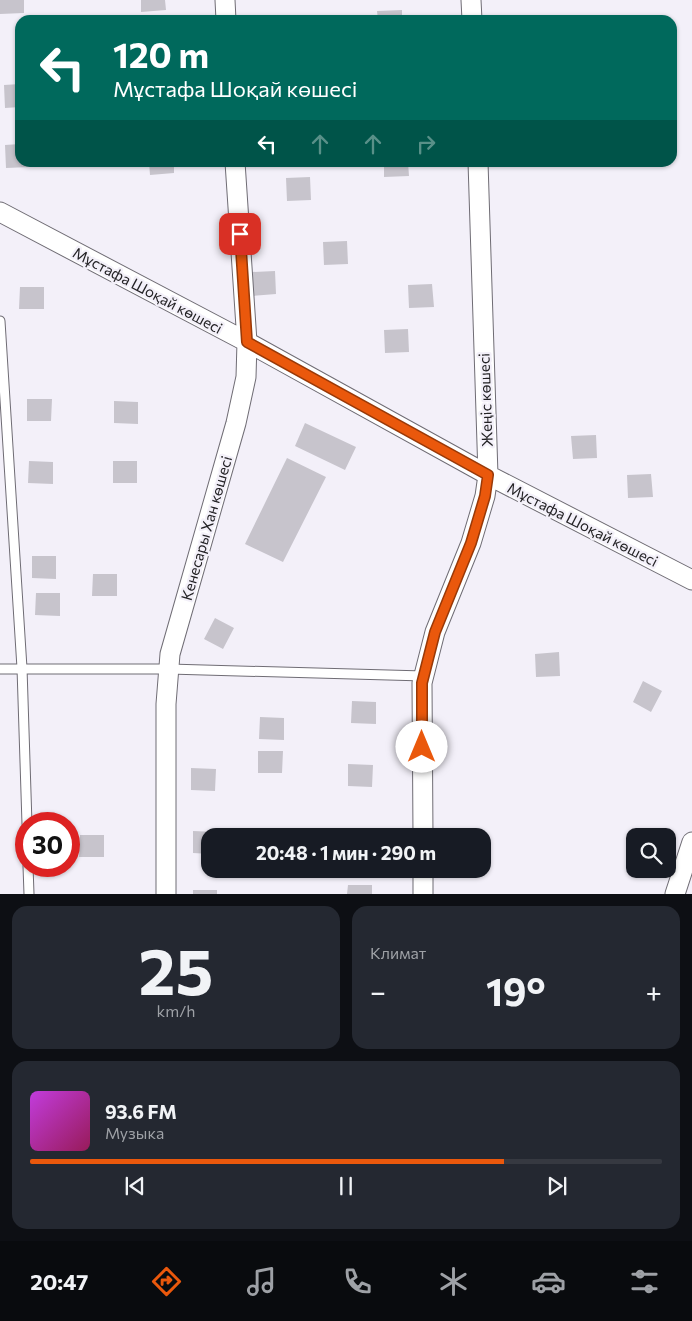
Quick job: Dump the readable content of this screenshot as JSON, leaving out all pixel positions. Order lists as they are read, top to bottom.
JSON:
{
  "streets": {
    "street": ["Мұстафа Шоқай көшесі", "Жеңіс көшесі", "Кенесары Хан көшесі"]
  },
  "crossings": [
    ["Мұстафа Шоқай көшесі", "Жеңіс көшесі"],
    ["Мұстафа Шоқай көшесі", "Кенесары Хан көшесі"]
  ],
  "page": {
    "turn": ["120 m", "Мұстафа Шоқай көшесі"],
    "limit": "30",
    "trip": "20:48 · 1 мин · 290 m",
    "tile": [
      ["25", "km/h"],
      "Климат"
    ],
    "heat": ["−", "19°", "+"],
    "song": ["93.6 FM", "Музыка"],
    "tabs": "20:47"
  }
}
